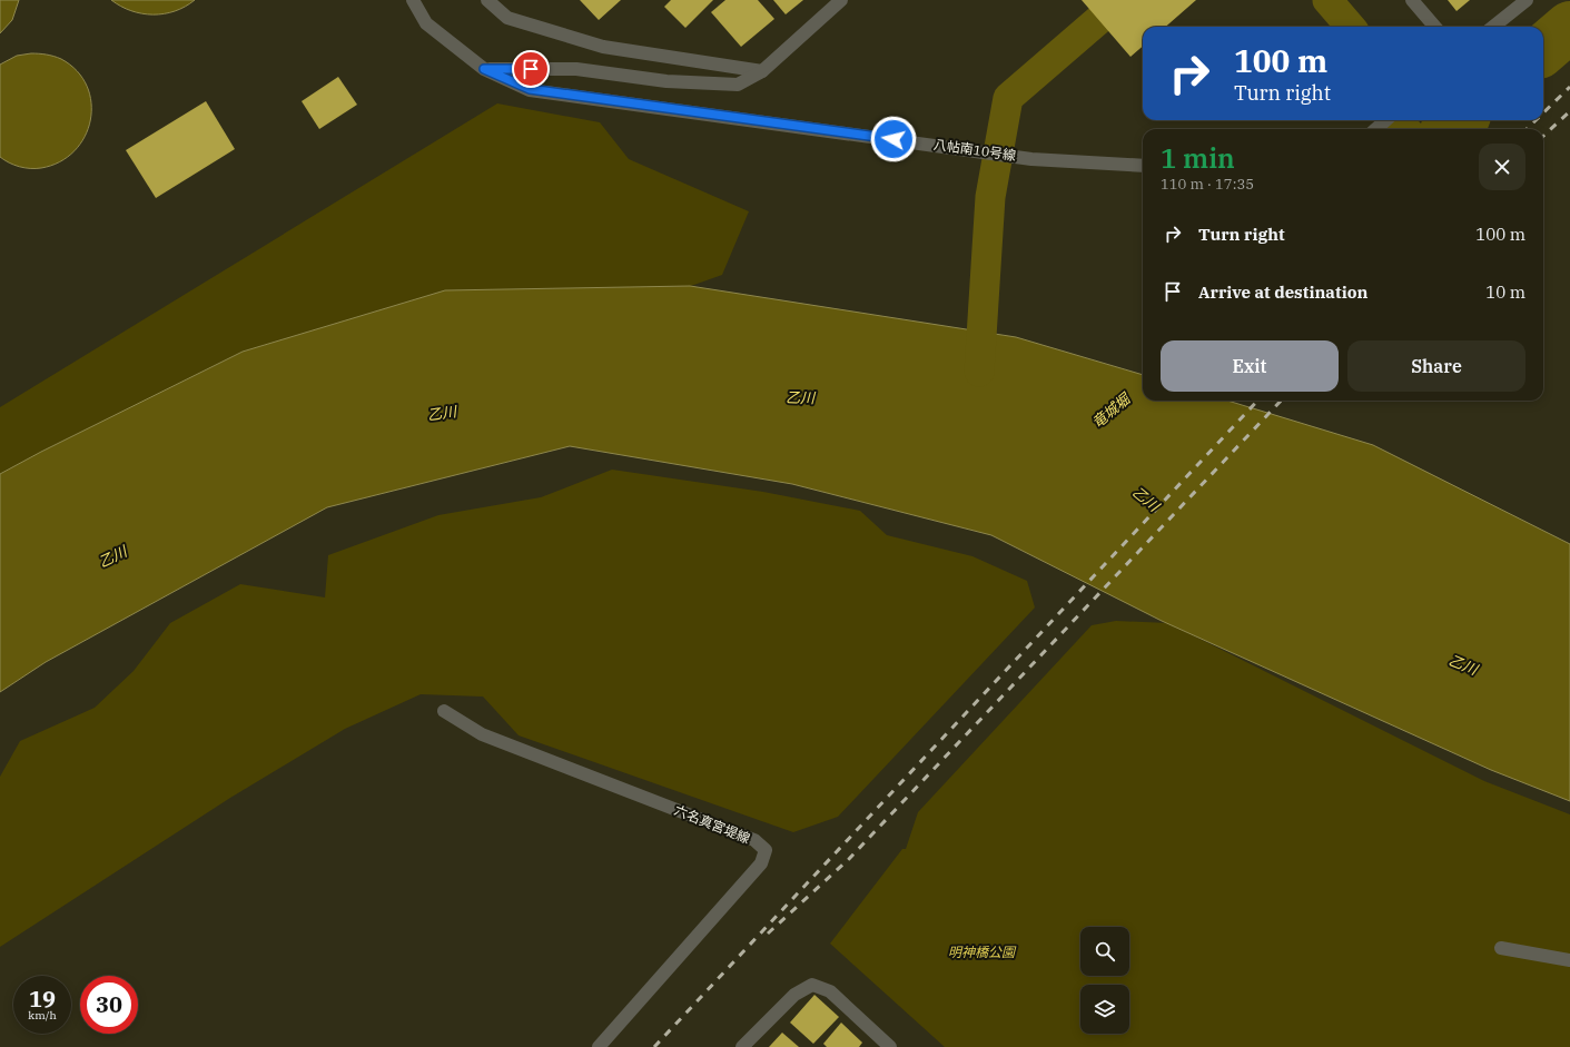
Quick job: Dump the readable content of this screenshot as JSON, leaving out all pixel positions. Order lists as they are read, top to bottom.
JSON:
{
  "streets": {
    "street": ["八帖南10号線", "六名真宮堤線"]
  },
  "water": ["乙川", "竜城堀"],
  "parks": ["明神橋公園"],
  "page": {
    "turn": ["100 m", "Turn right"],
    "heading": ["1 min", "110 m · 17:35"],
    "list": [
      {
        "name": "Turn right",
        "value": "100 m"
      },
      {
        "name": "Arrive at destination",
        "value": "10 m"
      }
    ],
    "buttons": ["Exit", "Share"],
    "speed": "19 km/h",
    "limit": "30"
  }
}
